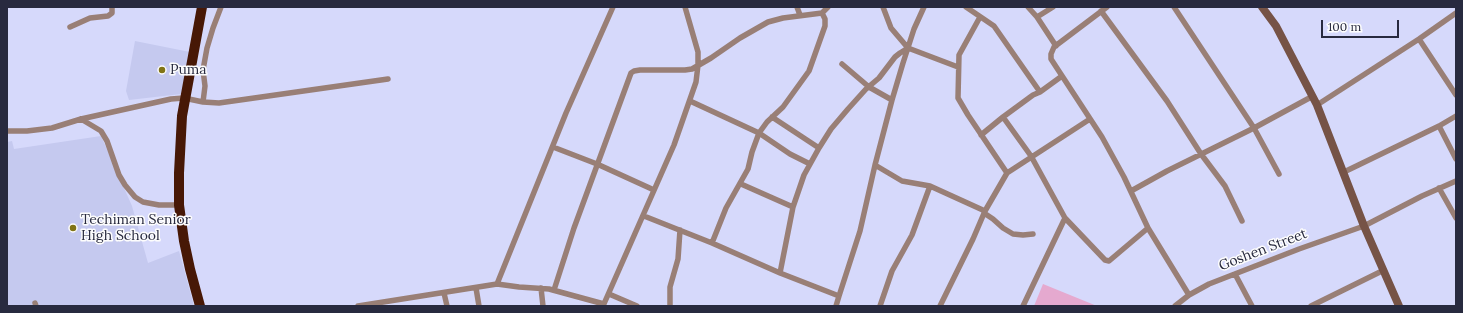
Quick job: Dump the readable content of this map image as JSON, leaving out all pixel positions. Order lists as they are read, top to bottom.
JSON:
{
  "streets": {
    "street": ["Goshen Street"]
  },
  "places": ["Puma", "Techiman Senior High School"],
  "scale_bar": "100 m"
}
